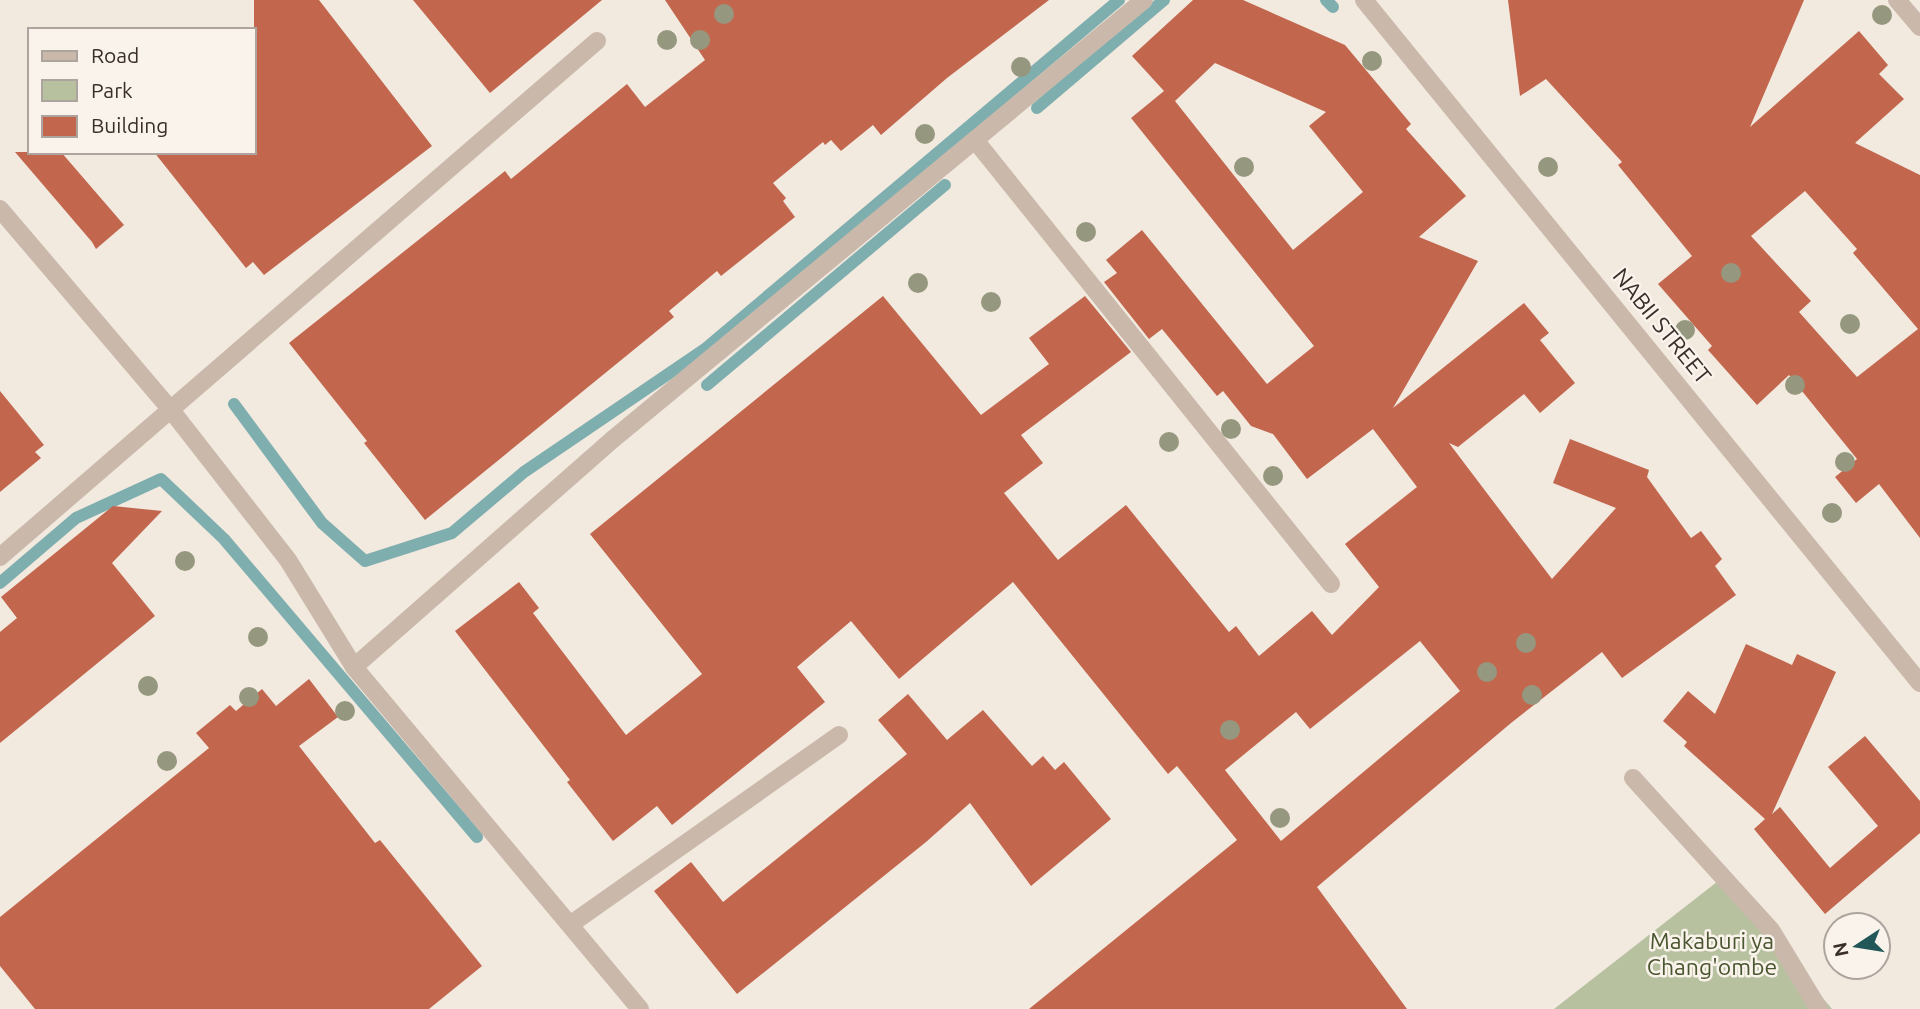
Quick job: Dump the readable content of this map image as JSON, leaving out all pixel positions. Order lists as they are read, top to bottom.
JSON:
{
  "streets": {
    "street": ["NABII STREET"]
  },
  "parks": ["Makaburi ya Chang'ombe"],
  "legend": ["Road", "Park", "Building"],
  "north": "left"
}
